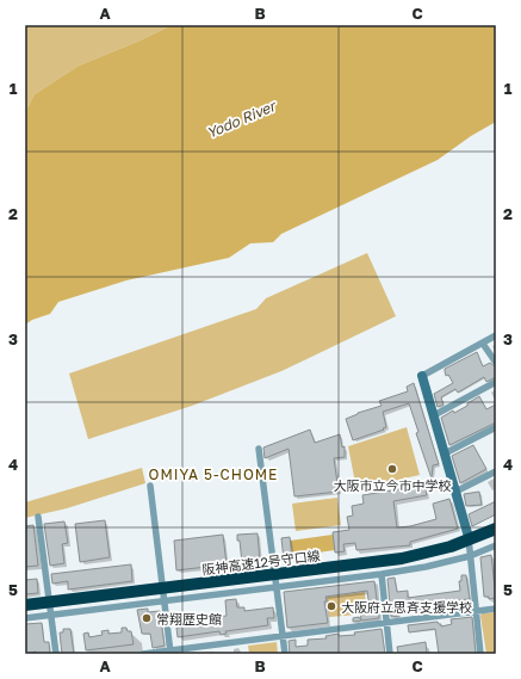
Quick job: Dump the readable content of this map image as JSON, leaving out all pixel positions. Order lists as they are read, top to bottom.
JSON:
{
  "streets": {
    "highway": ["阪神高速12号守口線"]
  },
  "districts": ["OMIYA 5-CHOME"],
  "water": ["Yodo River"],
  "places": ["大阪市立今市中学校", "大阪府立思斉支援学校", "常翔歴史館"],
  "grid": {
    "columns": ["A", "B", "C"],
    "rows": [
      "1",
      "2",
      "3",
      "4",
      "5"
    ]
  }
}
